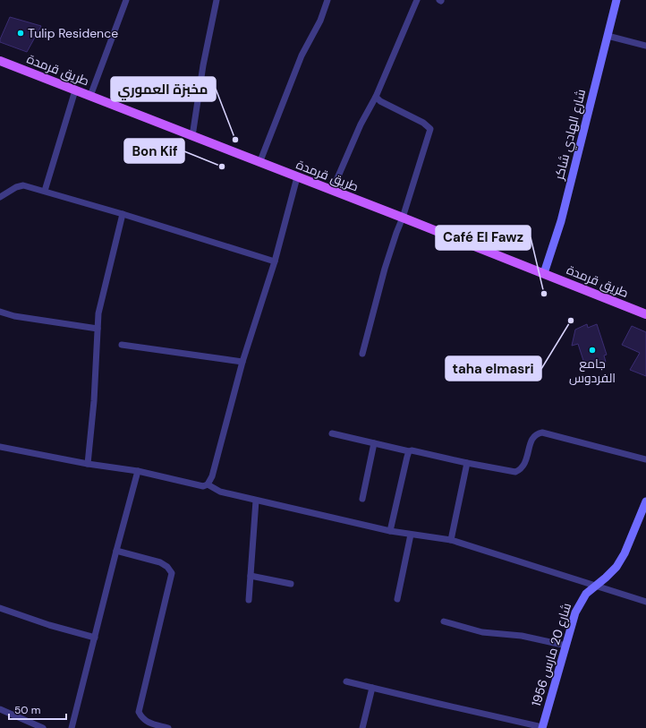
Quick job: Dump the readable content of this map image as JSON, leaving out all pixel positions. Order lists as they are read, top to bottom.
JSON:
{
  "streets": {
    "main road": ["طريق قرمدة"],
    "street": ["شارع الهادي شاكر", "شارع 20 مارس 1956"]
  },
  "crossings": [
    ["طريق قرمدة", "شارع الهادي شاكر"]
  ],
  "places": [
    "Tulip Residence",
    "مخبزة العموري",
    "Bon Kif",
    "Café El Fawz",
    "taha elmasri",
    "جامع الفردوس"
  ],
  "scale_bar": "50 m"
}
